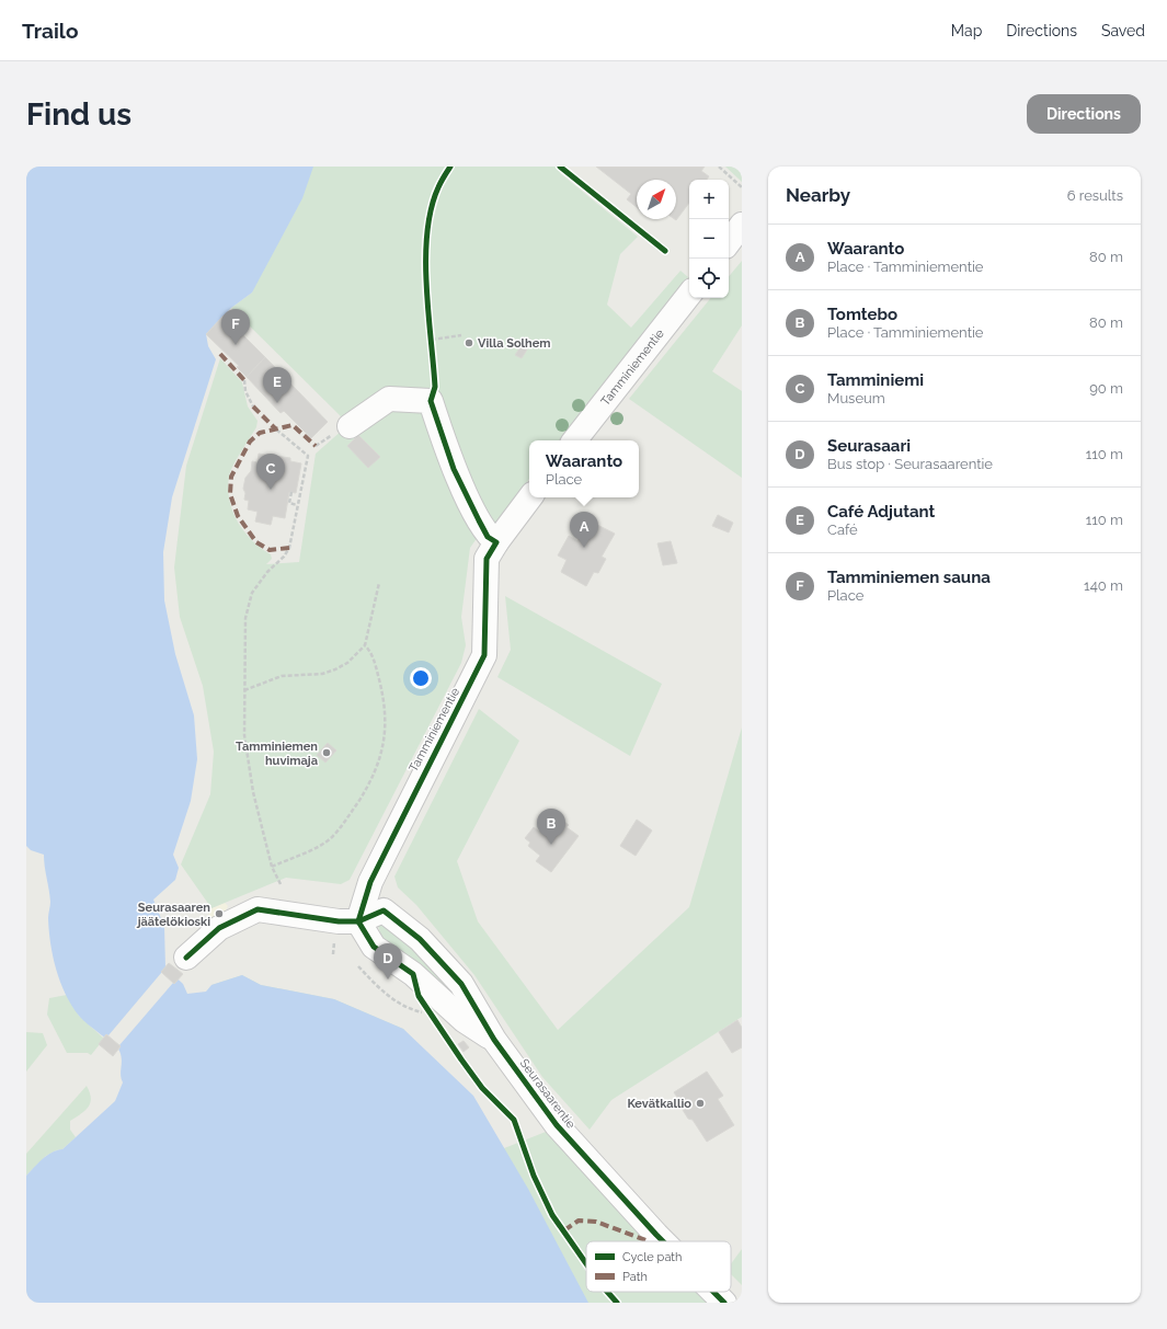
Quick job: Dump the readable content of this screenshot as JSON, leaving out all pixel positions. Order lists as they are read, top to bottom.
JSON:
{
  "streets": {
    "street": ["Tamminiementie", "Seurasaarentie"]
  },
  "crossings": [
    ["Tamminiementie", "Seurasaarentie"]
  ],
  "places": [
    "Villa Solhem",
    "Tamminiemen huvimaja",
    "Seurasaaren jäätelökioski",
    "Kevätkallio"
  ],
  "legend": ["Cycle path", "Path"],
  "north": "top right",
  "page": {
    "header": "Trailo",
    "nav": ["Map", "Directions", "Saved"],
    "buttons": "Directions",
    "title": "Find us",
    "heading": ["Nearby", "6 results"],
    "map_buttons": ["+", "−"],
    "list": [
      {
        "mark": "A",
        "name": "Waaranto",
        "note": "Place · Tamminiementie",
        "value": "80 m"
      },
      {
        "mark": "B",
        "name": "Tomtebo",
        "note": "Place · Tamminiementie",
        "value": "80 m"
      },
      {
        "mark": "C",
        "name": "Tamminiemi",
        "note": "Museum",
        "value": "90 m"
      },
      {
        "mark": "D",
        "name": "Seurasaari",
        "note": "Bus stop · Seurasaarentie",
        "value": "110 m"
      },
      {
        "mark": "E",
        "name": "Café Adjutant",
        "note": "Café",
        "value": "110 m"
      },
      {
        "mark": "F",
        "name": "Tamminiemen sauna",
        "note": "Place",
        "value": "140 m"
      }
    ],
    "pins": [
      "F",
      "E",
      "C",
      "A",
      "B",
      "D"
    ],
    "popup": ["Waaranto", "Place"]
  }
}
